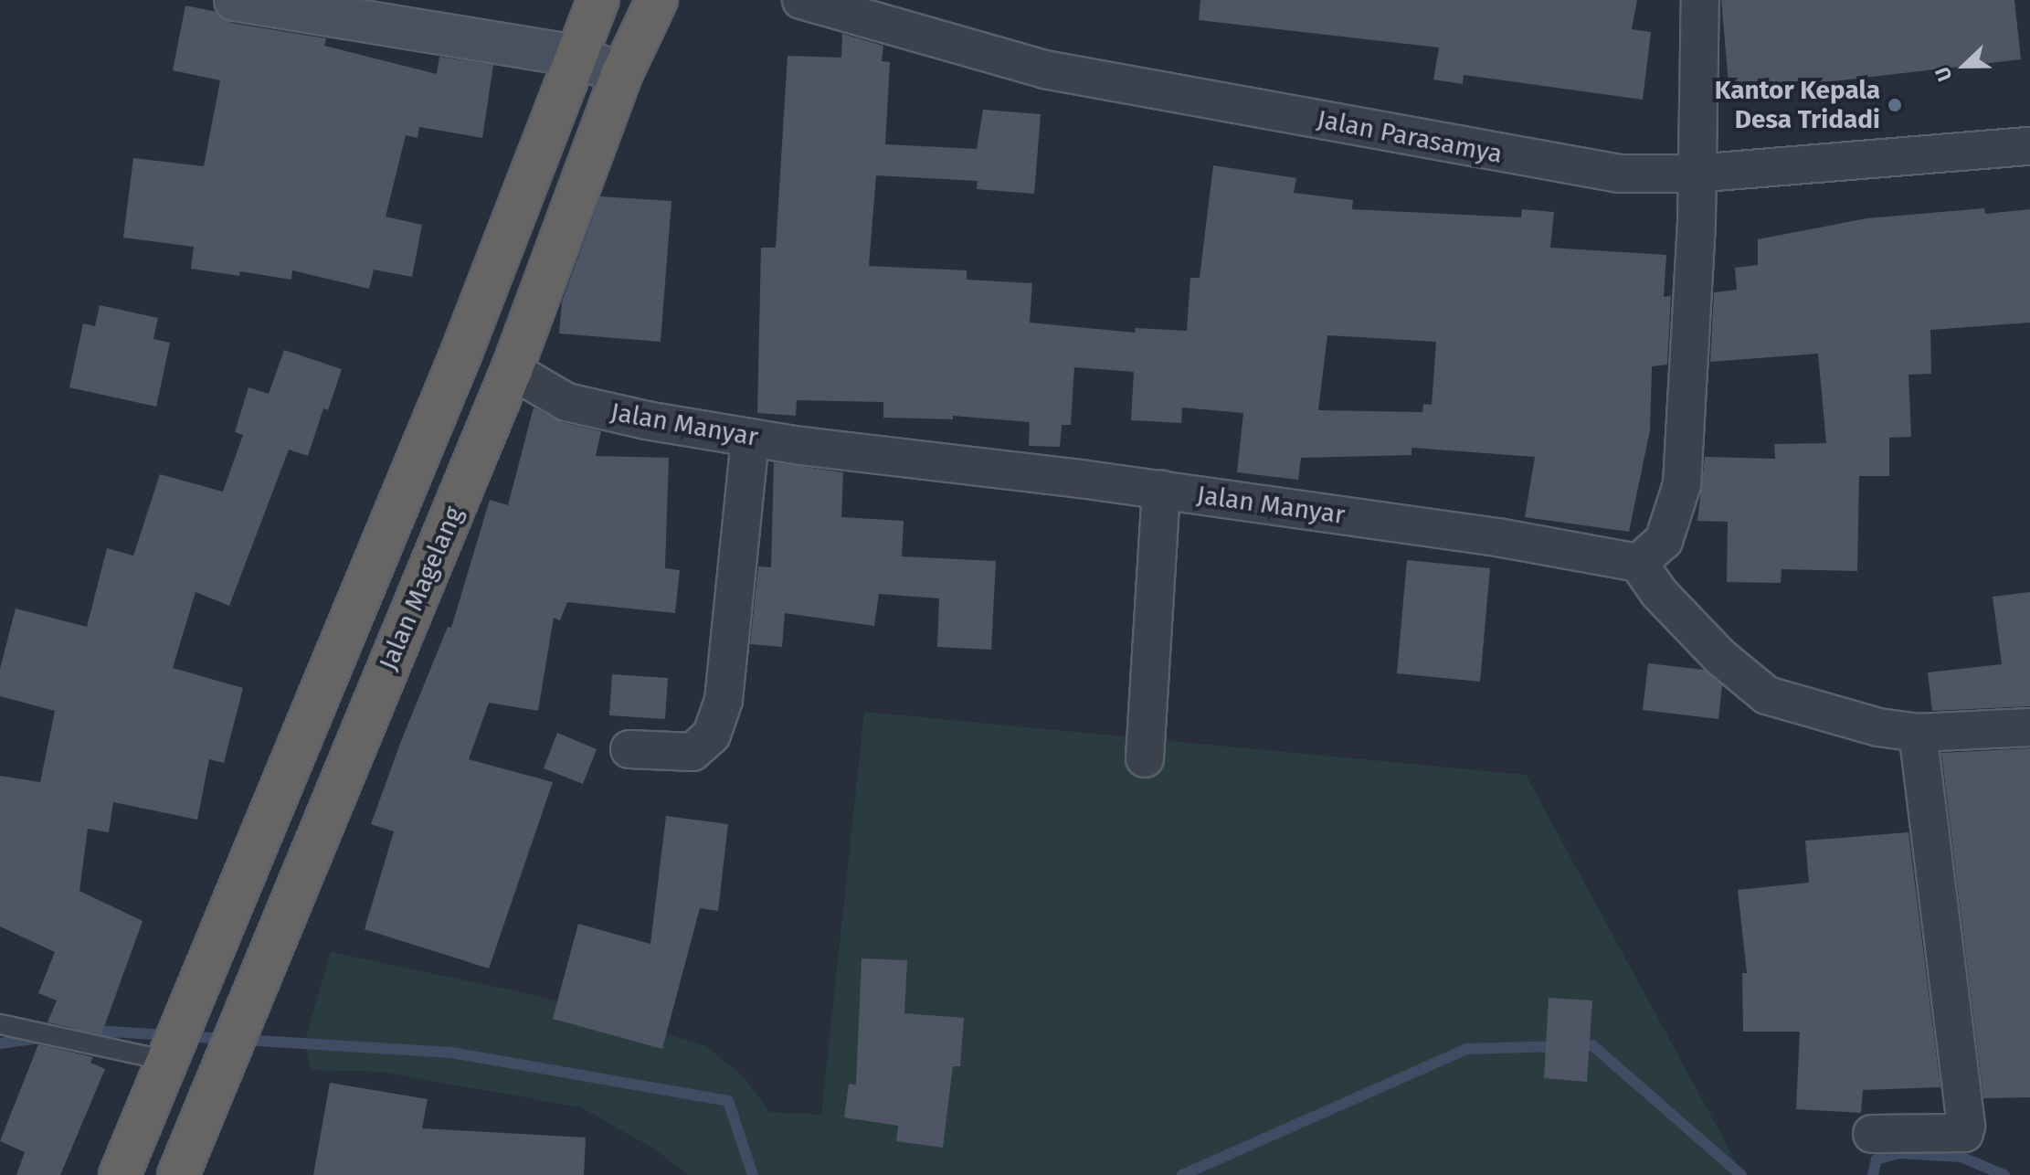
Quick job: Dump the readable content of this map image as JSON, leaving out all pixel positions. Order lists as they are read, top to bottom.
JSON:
{
  "streets": {
    "highway": ["Jalan Magelang"],
    "street": ["Jalan Parasamya", "Jalan Manyar"]
  },
  "crossings": [
    ["Jalan Manyar", "Jalan Magelang"]
  ],
  "places": ["Kantor Kepala Desa Tridadi"],
  "north": "left"
}
